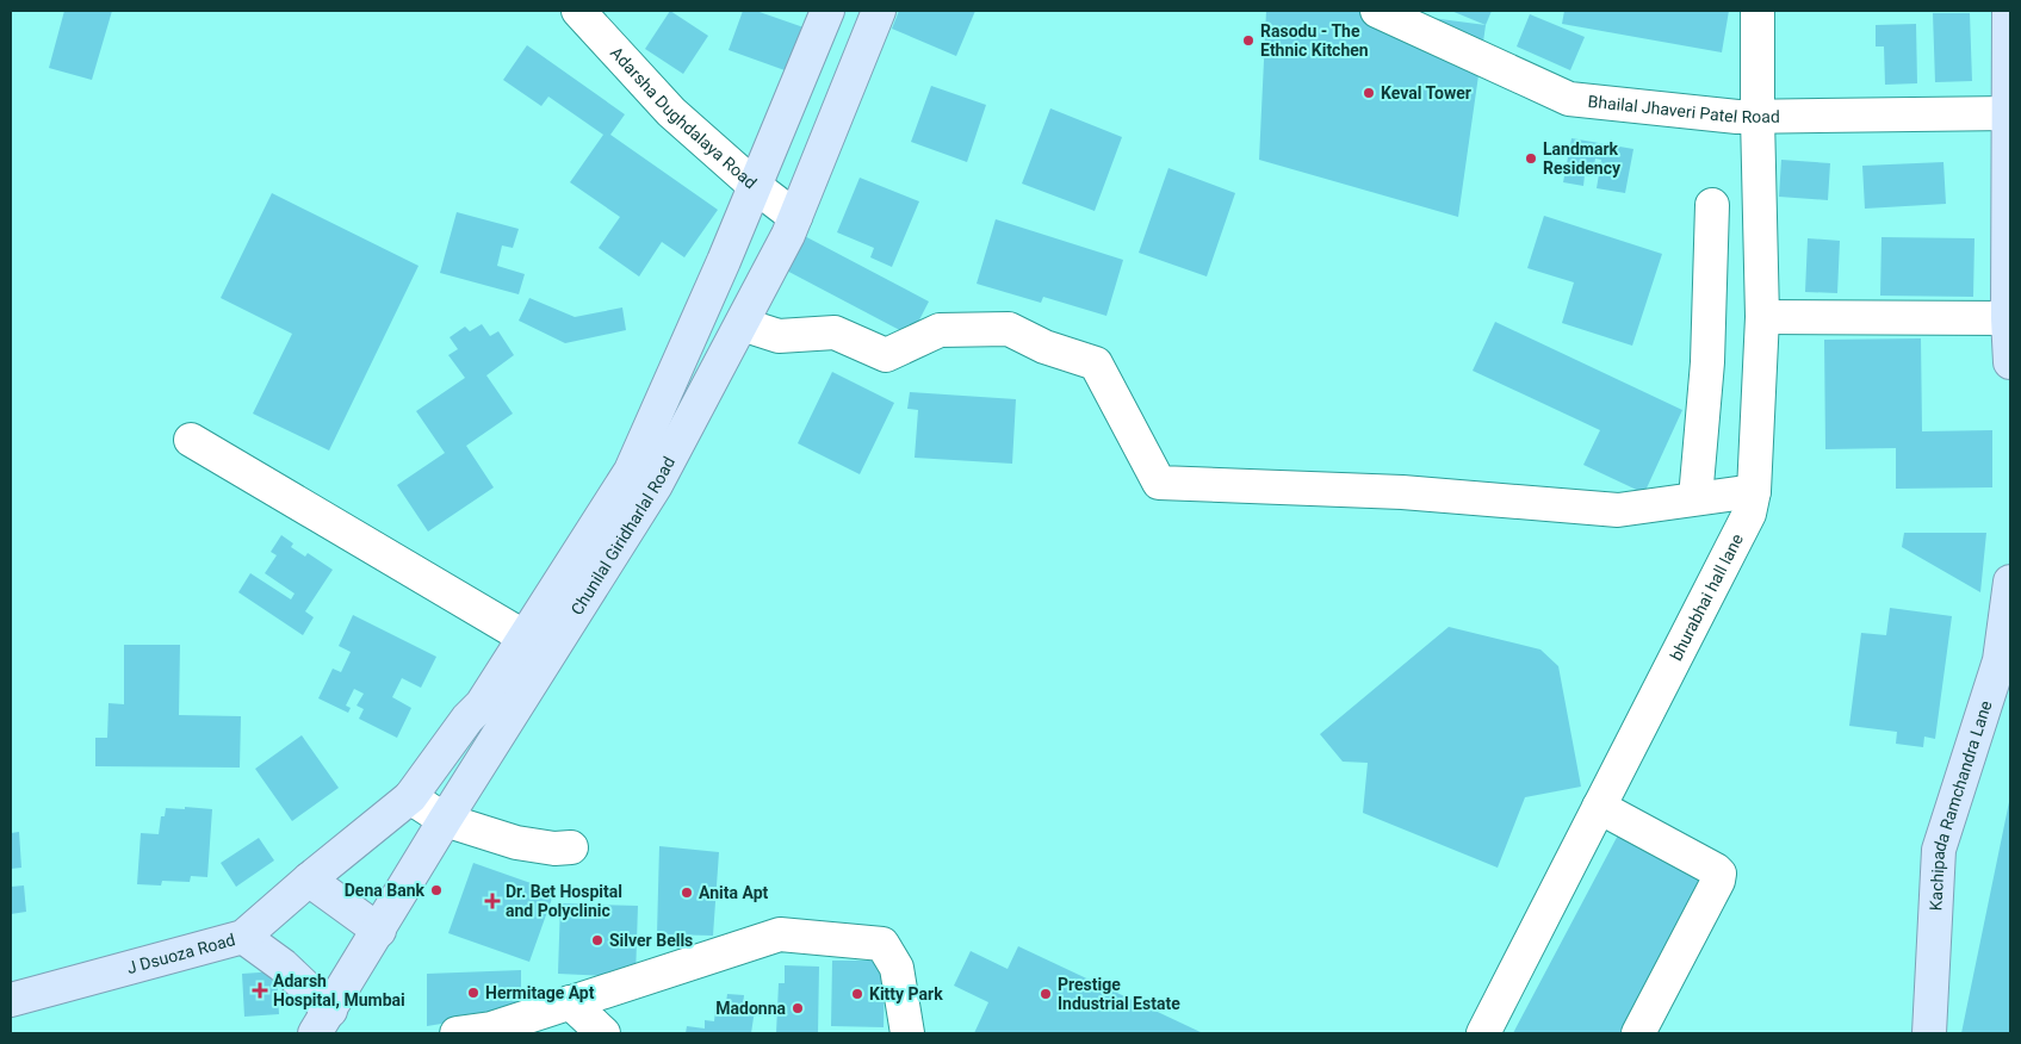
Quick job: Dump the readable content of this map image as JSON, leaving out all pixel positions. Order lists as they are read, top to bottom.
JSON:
{
  "streets": {
    "main road": ["Chunilal Giridharlal Road", "Kachipada Ramchandra Lane", "J Dsuoza Road"],
    "street": ["Bhailal Jhaveri Patel Road", "Adarsha Dughdalaya Road", "bhurabhai hall lane"]
  },
  "crossings": [
    ["Bhailal Jhaveri Patel Road", "bhurabhai hall lane"],
    ["Adarsha Dughdalaya Road", "Chunilal Giridharlal Road"],
    ["Chunilal Giridharlal Road", "J Dsuoza Road"]
  ],
  "places": {
    "other": [
      "Rasodu - The Ethnic Kitchen",
      "Keval Tower",
      "Landmark Residency",
      "Dena Bank",
      "Anita Apt",
      "Silver Bells",
      "Hermitage Apt",
      "Kitty Park",
      "Prestige Industrial Estate",
      "Madonna"
    ],
    "health": ["Dr. Bet Hospital and Polyclinic", "Adarsh Hospital, Mumbai"]
  }
}
